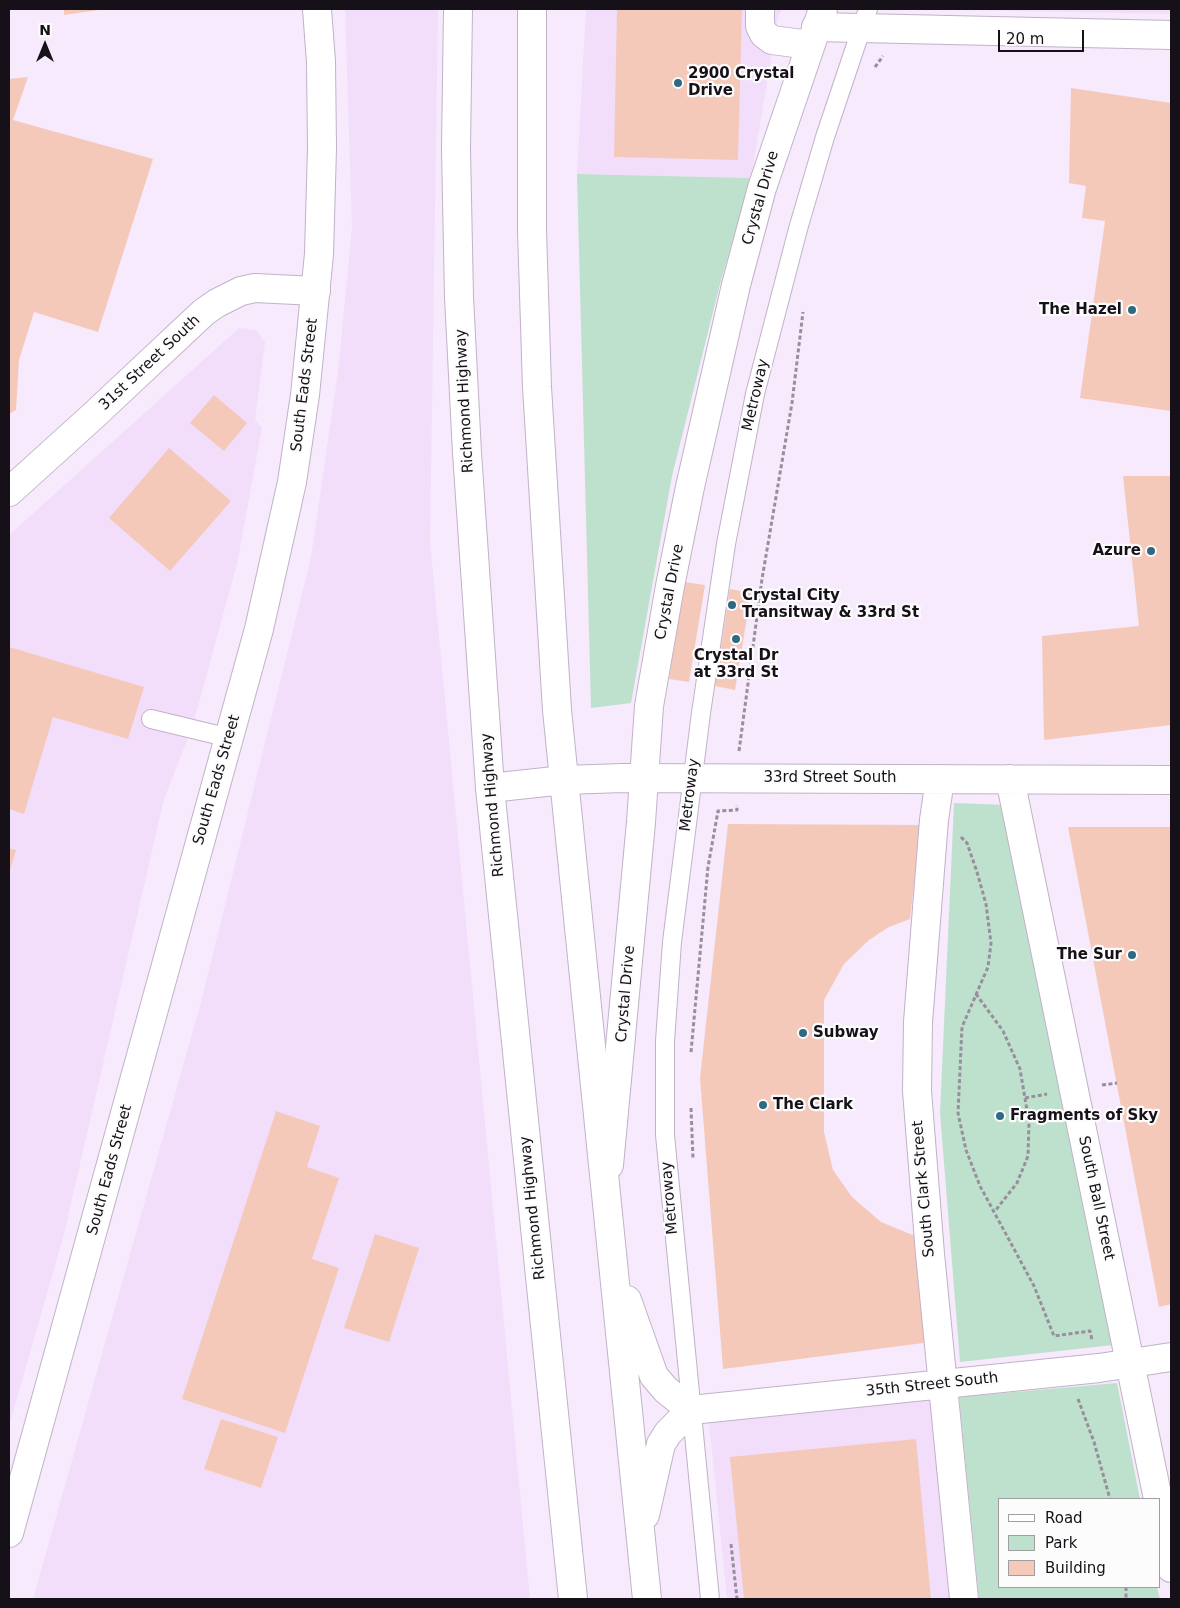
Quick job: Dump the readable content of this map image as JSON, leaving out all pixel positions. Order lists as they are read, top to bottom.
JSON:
{
  "streets": {
    "main road": [
      "Crystal Drive",
      "31st Street South",
      "South Eads Street",
      "Richmond Highway",
      "33rd Street South",
      "South Clark Street",
      "South Ball Street",
      "35th Street South"
    ],
    "lane": ["Metroway"]
  },
  "crossings": [
    ["Crystal Drive", "33rd Street South"],
    ["31st Street South", "South Eads Street"],
    ["Metroway", "33rd Street South"],
    ["Metroway", "35th Street South"],
    ["Richmond Highway", "33rd Street South"],
    ["33rd Street South", "South Clark Street"],
    ["33rd Street South", "South Ball Street"],
    ["South Clark Street", "35th Street South"],
    ["South Ball Street", "35th Street South"]
  ],
  "places": [
    "2900 Crystal Drive",
    "The Hazel",
    "Azure",
    "Crystal City Transitway & 33rd St",
    "Crystal Dr at 33rd St",
    "The Sur",
    "Subway",
    "The Clark",
    "Fragments of Sky"
  ],
  "legend": ["Road", "Park", "Building"],
  "scale_bar": "20 m",
  "north": "top"
}
